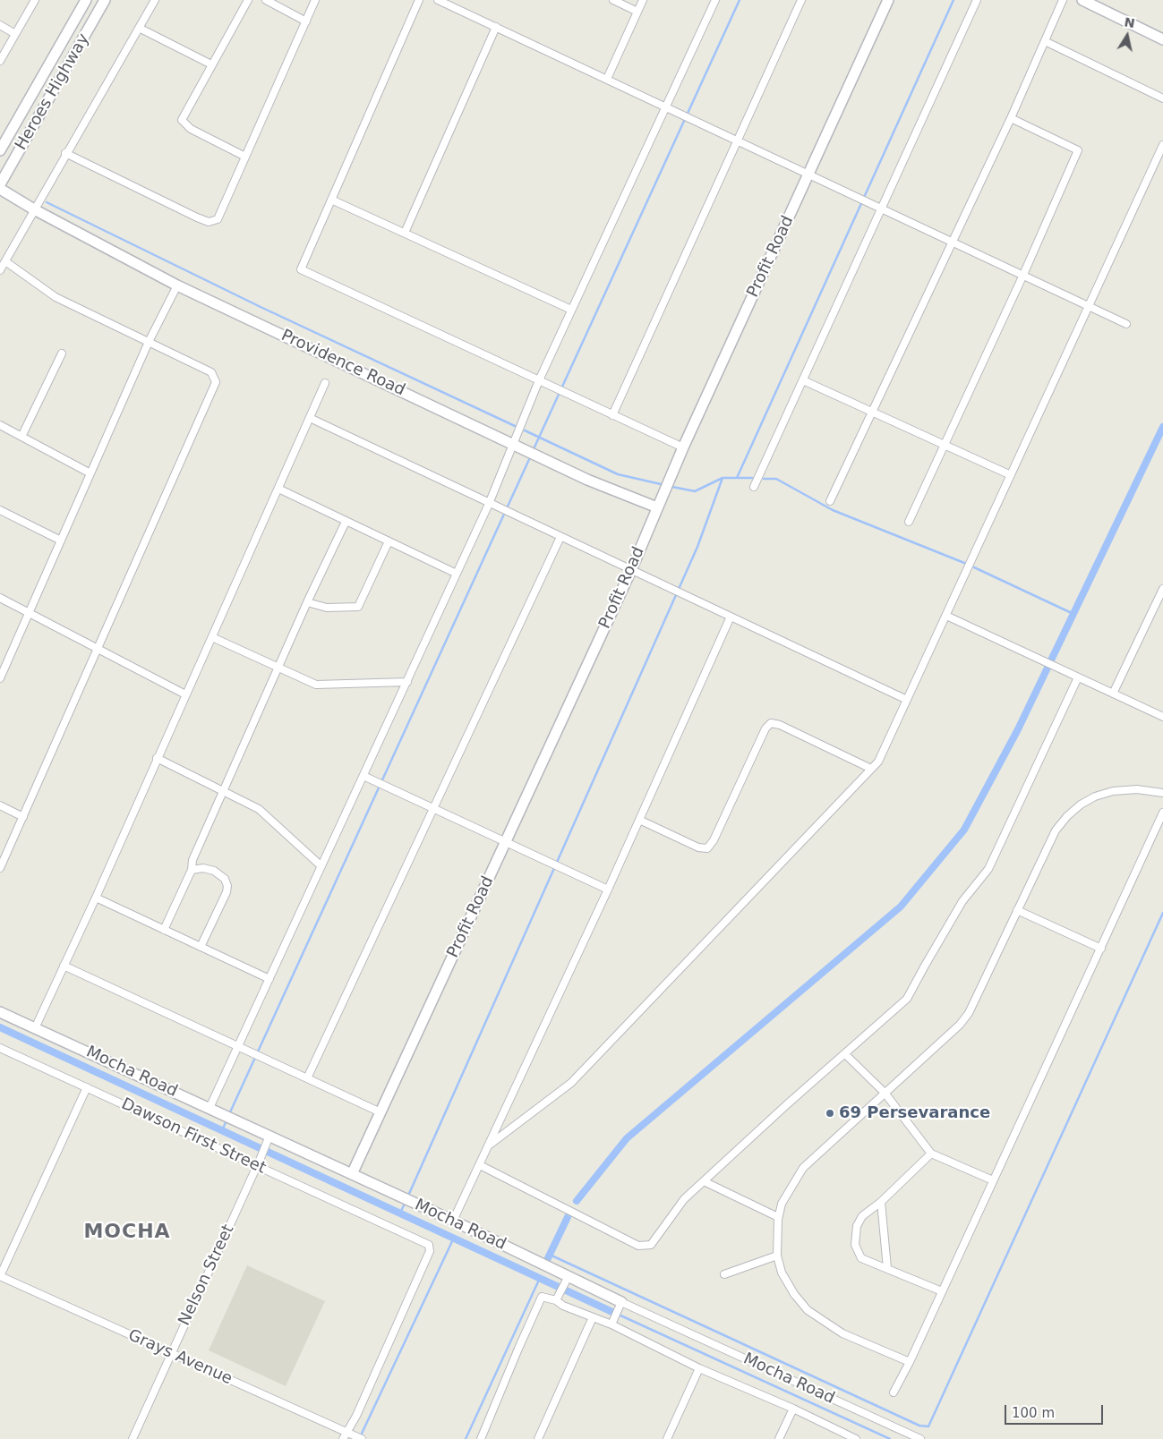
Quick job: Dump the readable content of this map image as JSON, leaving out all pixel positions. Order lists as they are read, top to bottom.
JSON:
{
  "streets": {
    "street": [
      "Heroes Highway",
      "Profit Road",
      "Providence Road",
      "Mocha Road",
      "Dawson First Street",
      "Nelson Street",
      "Grays Avenue"
    ]
  },
  "crossings": [
    ["Profit Road", "Providence Road"],
    ["Profit Road", "Mocha Road"],
    ["Mocha Road", "Nelson Street"],
    ["Dawson First Street", "Nelson Street"],
    ["Dawson First Street", "Grays Avenue"],
    ["Nelson Street", "Grays Avenue"]
  ],
  "districts": ["MOCHA"],
  "places": ["69 Persevarance"],
  "scale_bar": "100 m",
  "north": "top"
}
